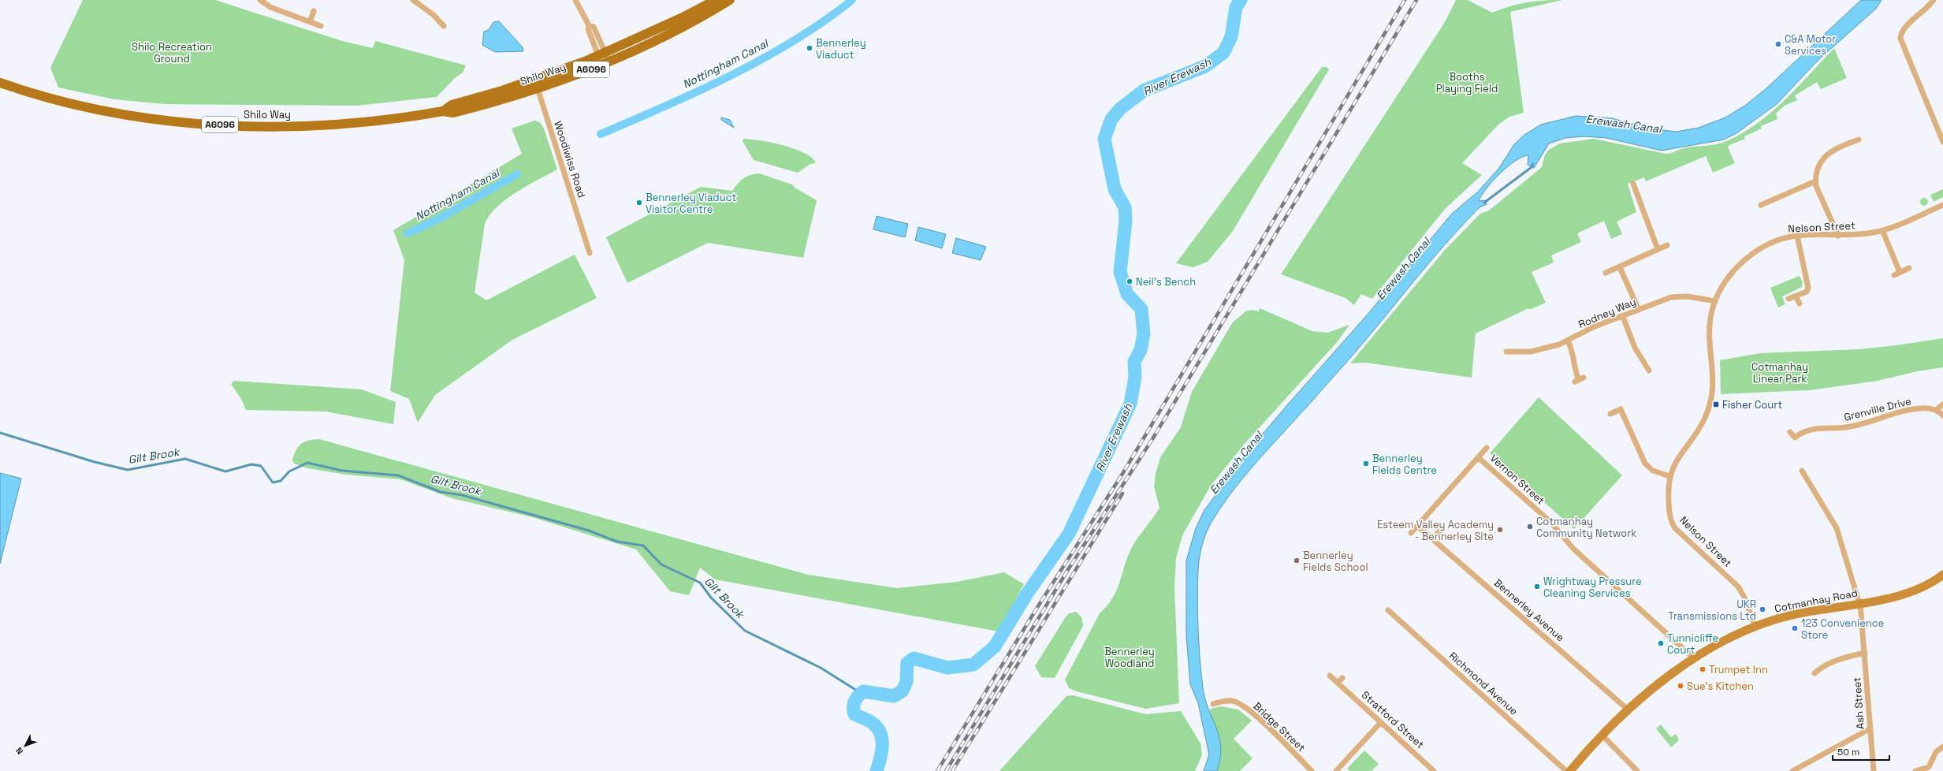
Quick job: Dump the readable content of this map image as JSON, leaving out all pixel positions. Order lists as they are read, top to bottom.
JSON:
{
  "streets": {
    "main road": ["A6096", "Shilo Way"],
    "street": [
      "Woodiwiss Road",
      "Nelson Street",
      "Rodney Way",
      "Grenville Drive",
      "Vernon Street",
      "Cotmanhay Road",
      "Bennerley Avenue",
      "Richmond Avenue",
      "Ash Street",
      "Stratford Street",
      "Bridge Street"
    ]
  },
  "crossings": [
    ["Shilo Way", "Woodiwiss Road"],
    ["Nelson Street", "Rodney Way"],
    ["Nelson Street", "Cotmanhay Road"],
    ["Vernon Street", "Cotmanhay Road"],
    ["Cotmanhay Road", "Bennerley Avenue"],
    ["Cotmanhay Road", "Ash Street"]
  ],
  "water": [
    "Nottingham Canal",
    "River Erewash",
    "Erewash Canal",
    "Gilt Brook"
  ],
  "parks": [
    "Shilo Recreation Ground",
    "Booths Playing Field",
    "Cotmanhay Linear Park",
    "Bennerley Woodland"
  ],
  "places": {
    "other": [
      "C&A Motor Services",
      "Bennerley Viaduct",
      "Bennerley Viaduct Visitor Centre",
      "Neil's Bench",
      "Bennerley Fields Centre",
      "Cotmanhay Community Network",
      "Esteem Valley Academy - Bennerley Site",
      "Bennerley Fields School",
      "Wrightway Pressure Cleaning Services",
      "UKR Transmissions Ltd",
      "123 Convenience Store",
      "Tunnicliffe Court",
      "Trumpet Inn",
      "Sue's Kitchen"
    ],
    "transit": ["Fisher Court"]
  },
  "scale_bar": "50 m",
  "north": "bottom left"
}
